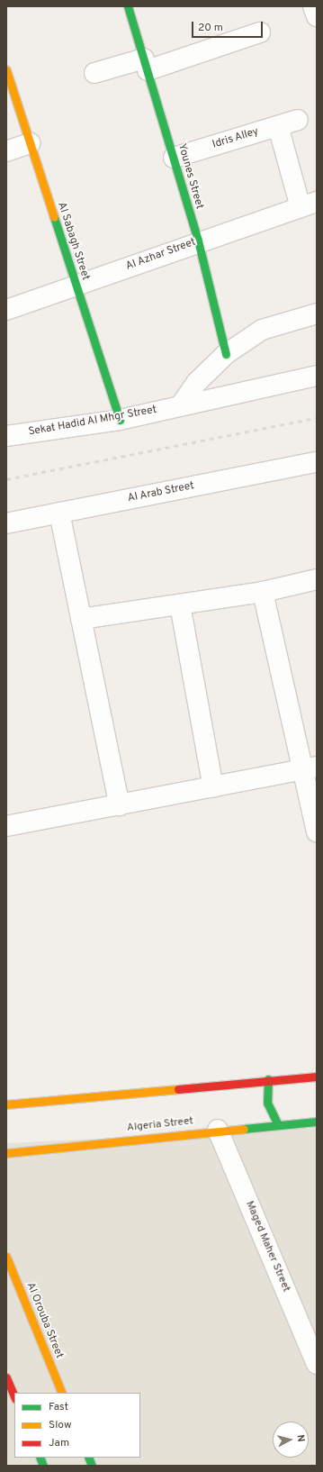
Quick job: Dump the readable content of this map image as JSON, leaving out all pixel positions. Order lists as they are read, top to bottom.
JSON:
{
  "streets": {
    "street": [
      "Idris Alley",
      "Younes Street",
      "Al Sabagh Street",
      "Al Azhar Street",
      "Sekat Hadid Al Mhgr Street",
      "Al Arab Street",
      "Algeria Street",
      "Maged Maher Street",
      "Al Orouba Street"
    ]
  },
  "crossings": [
    ["Idris Alley", "Younes Street"],
    ["Younes Street", "Al Azhar Street"],
    ["Al Sabagh Street", "Al Azhar Street"],
    ["Al Sabagh Street", "Sekat Hadid Al Mhgr Street"],
    ["Algeria Street", "Maged Maher Street"]
  ],
  "legend": ["Fast", "Slow", "Jam"],
  "scale_bar": "20 m",
  "north": "right"
}
